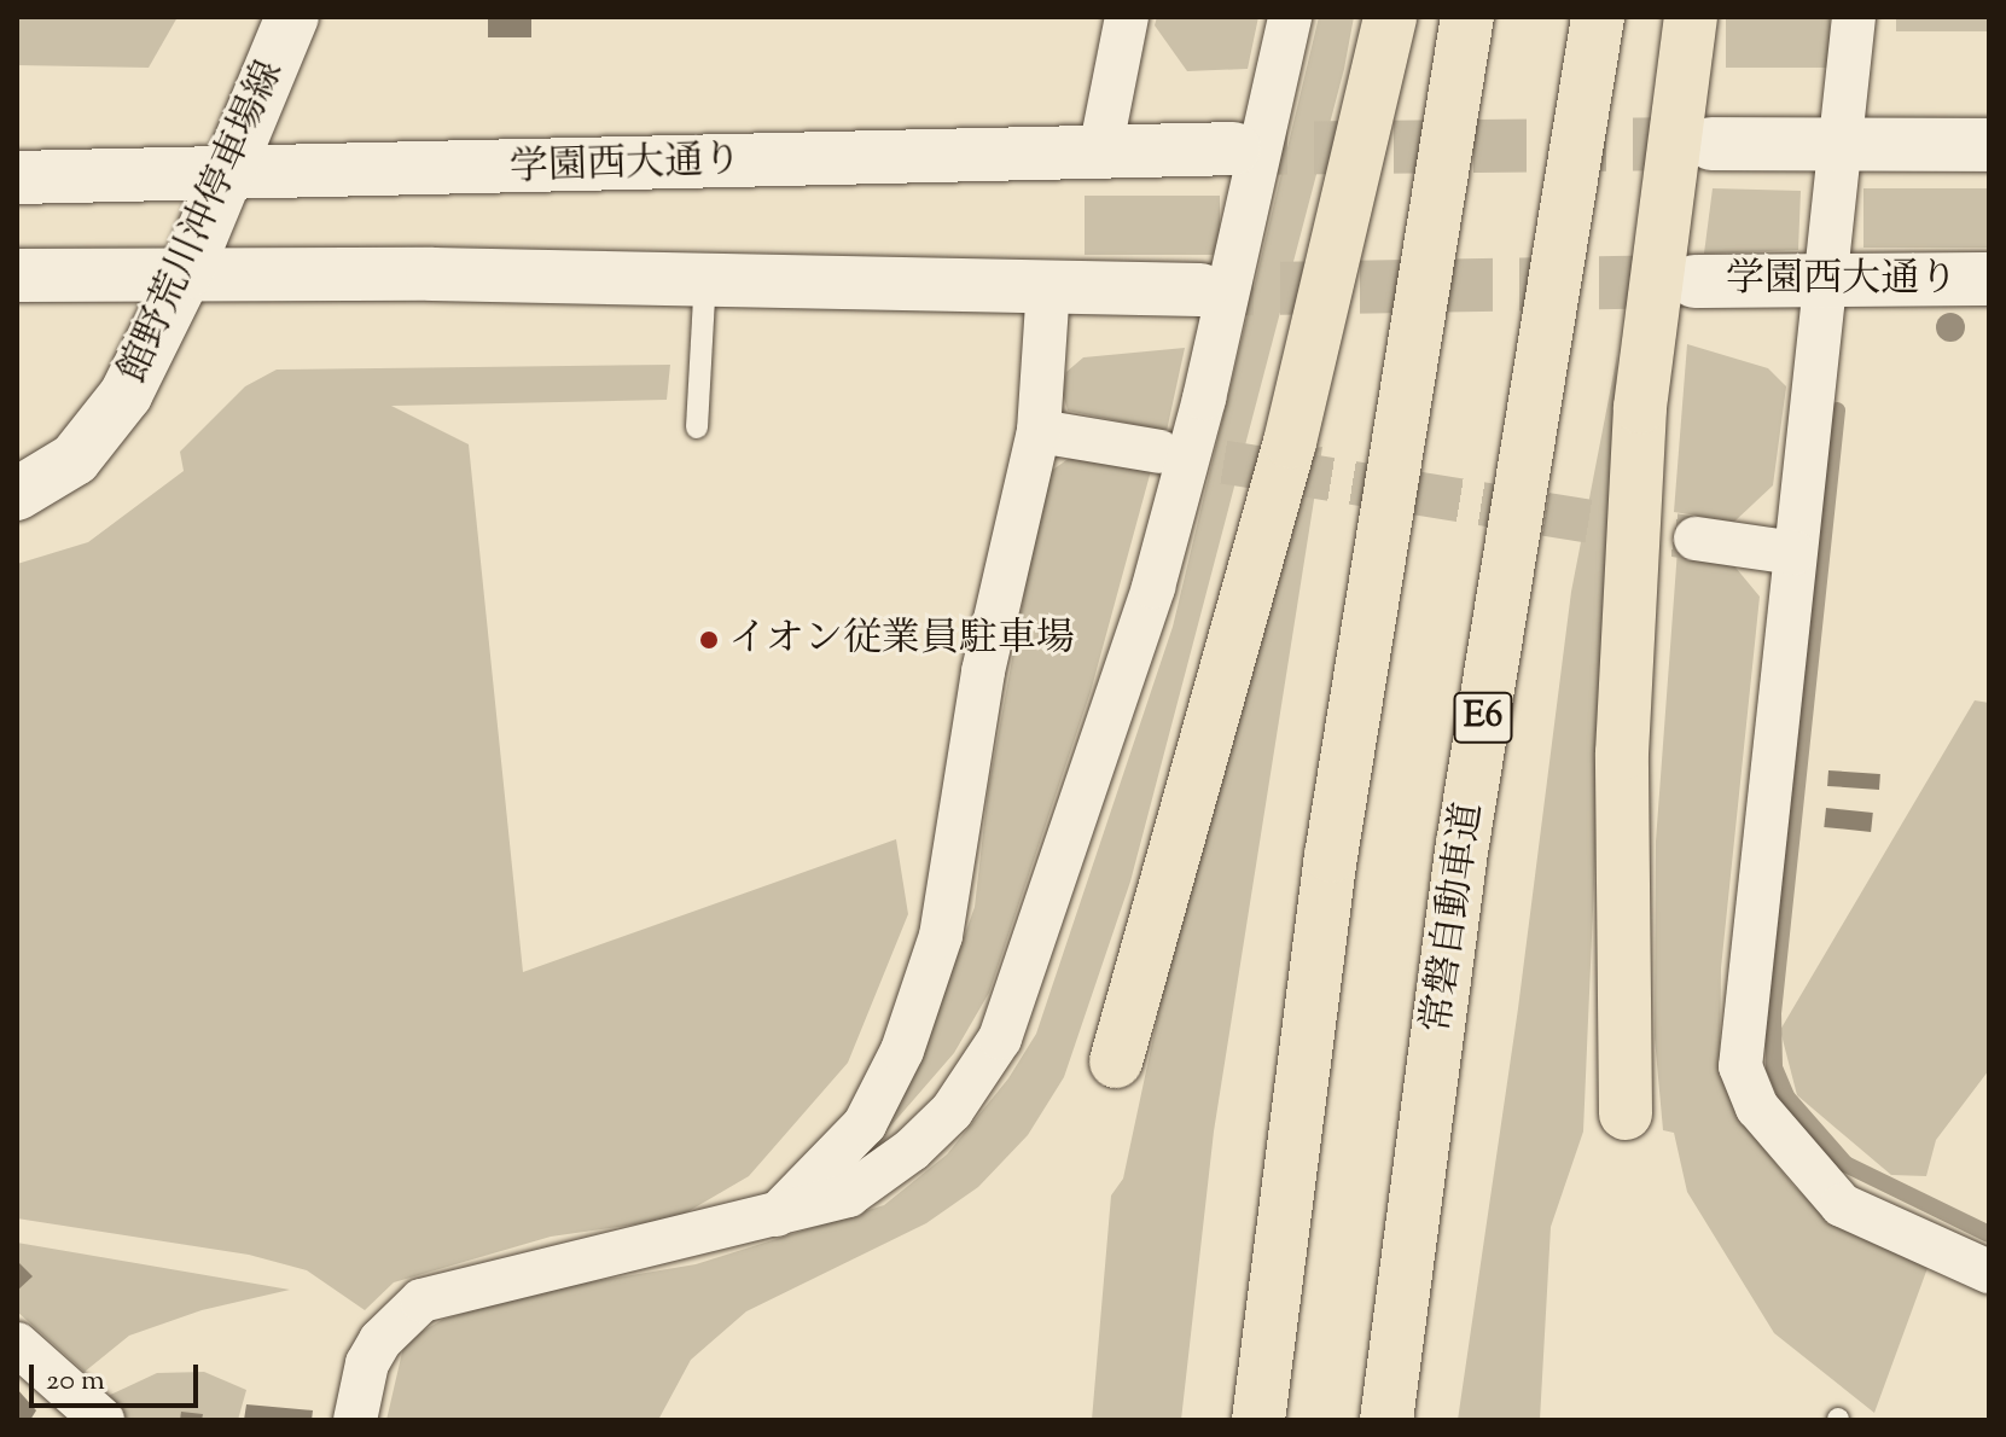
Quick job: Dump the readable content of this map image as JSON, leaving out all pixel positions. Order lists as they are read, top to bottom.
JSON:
{
  "streets": {
    "highway": ["E6", "常磐自動車道"],
    "main road": ["学園西大通り", "館野荒川沖停車場線"]
  },
  "crossings": [
    ["学園西大通り", "館野荒川沖停車場線"]
  ],
  "places": ["イオン従業員駐車場"],
  "scale_bar": "20 m"
}
